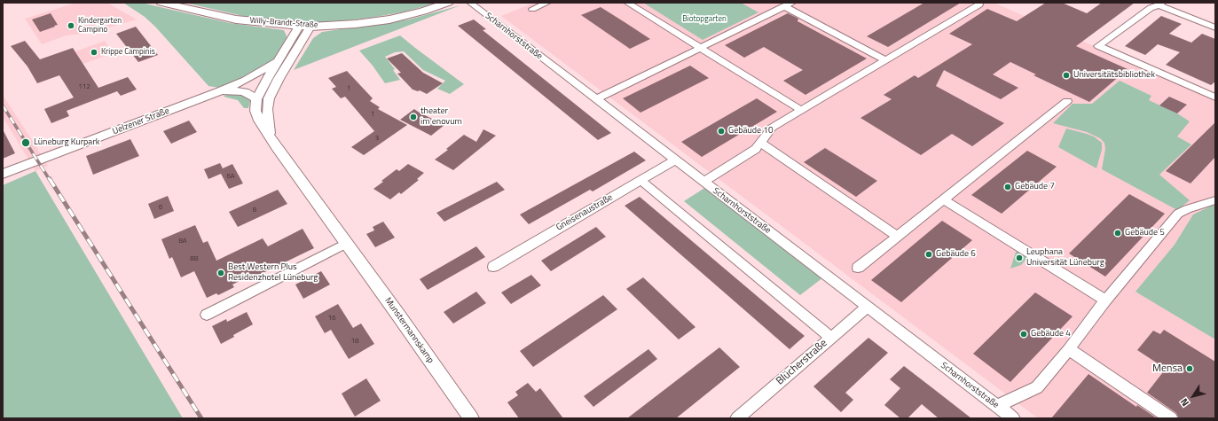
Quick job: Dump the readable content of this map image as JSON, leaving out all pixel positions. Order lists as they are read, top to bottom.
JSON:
{
  "streets": {
    "main road": ["Willy-Brandt-Straße"],
    "street": [
      "Scharnhorststraße",
      "Uelzener Straße",
      "Gneisenaustraße",
      "Munstermannskamp",
      "Blücherstraße"
    ]
  },
  "crossings": [
    ["Willy-Brandt-Straße", "Munstermannskamp"],
    ["Scharnhorststraße", "Gneisenaustraße"],
    ["Scharnhorststraße", "Blücherstraße"],
    ["Uelzener Straße", "Munstermannskamp"]
  ],
  "parks": ["Biotopgarten"],
  "places": [
    "Kindergarten Campino",
    "Krippe Campinis",
    "Universitätsbibliothek",
    "theater im enovum",
    "Gebäude 10",
    "Lüneburg Kurpark",
    "Gebäude 7",
    "Gebäude 5",
    "Gebäude 6",
    "Leuphana Universität Lüneburg",
    "Best Western Plus Residenzhotel Lüneburg",
    "Gebäude 4",
    "Mensa"
  ],
  "house_numbers": [
    "112",
    "1",
    "1",
    "3",
    "6A",
    "6",
    "8",
    "8A",
    "8B",
    "16",
    "18"
  ],
  "north": "bottom left"
}
